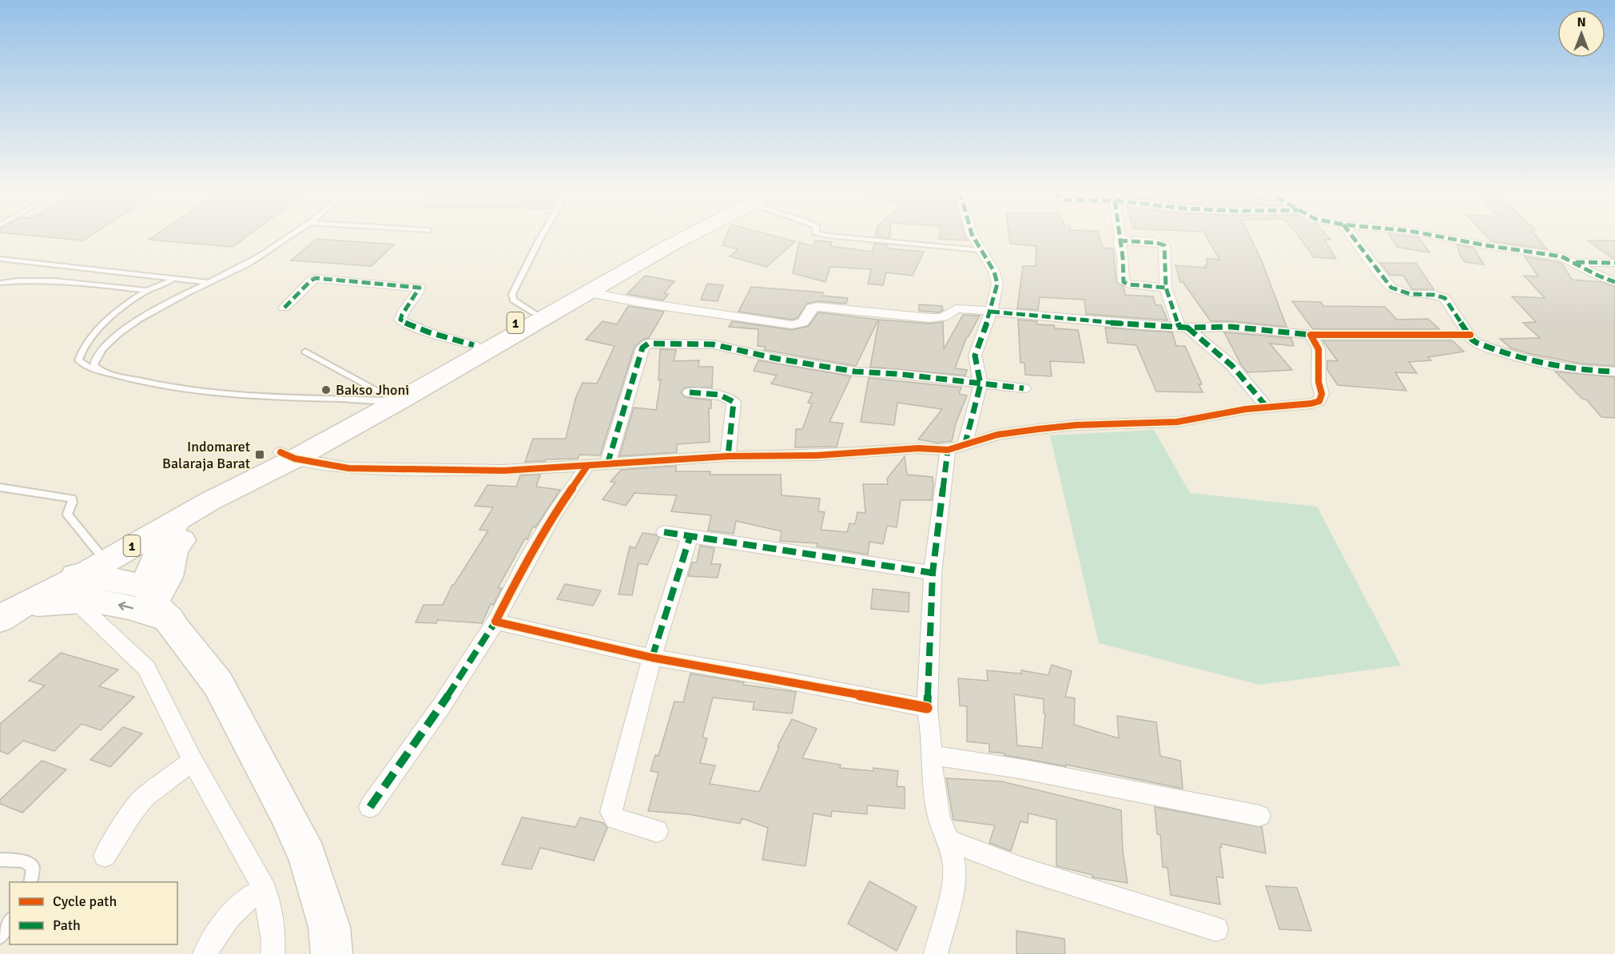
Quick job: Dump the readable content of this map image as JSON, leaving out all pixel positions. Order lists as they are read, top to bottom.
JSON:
{
  "streets": {
    "highway": ["1"]
  },
  "places": {
    "other": ["Bakso Jhoni"],
    "transit": ["Indomaret Balaraja Barat"]
  },
  "legend": ["Cycle path", "Path"],
  "north": "top"
}
